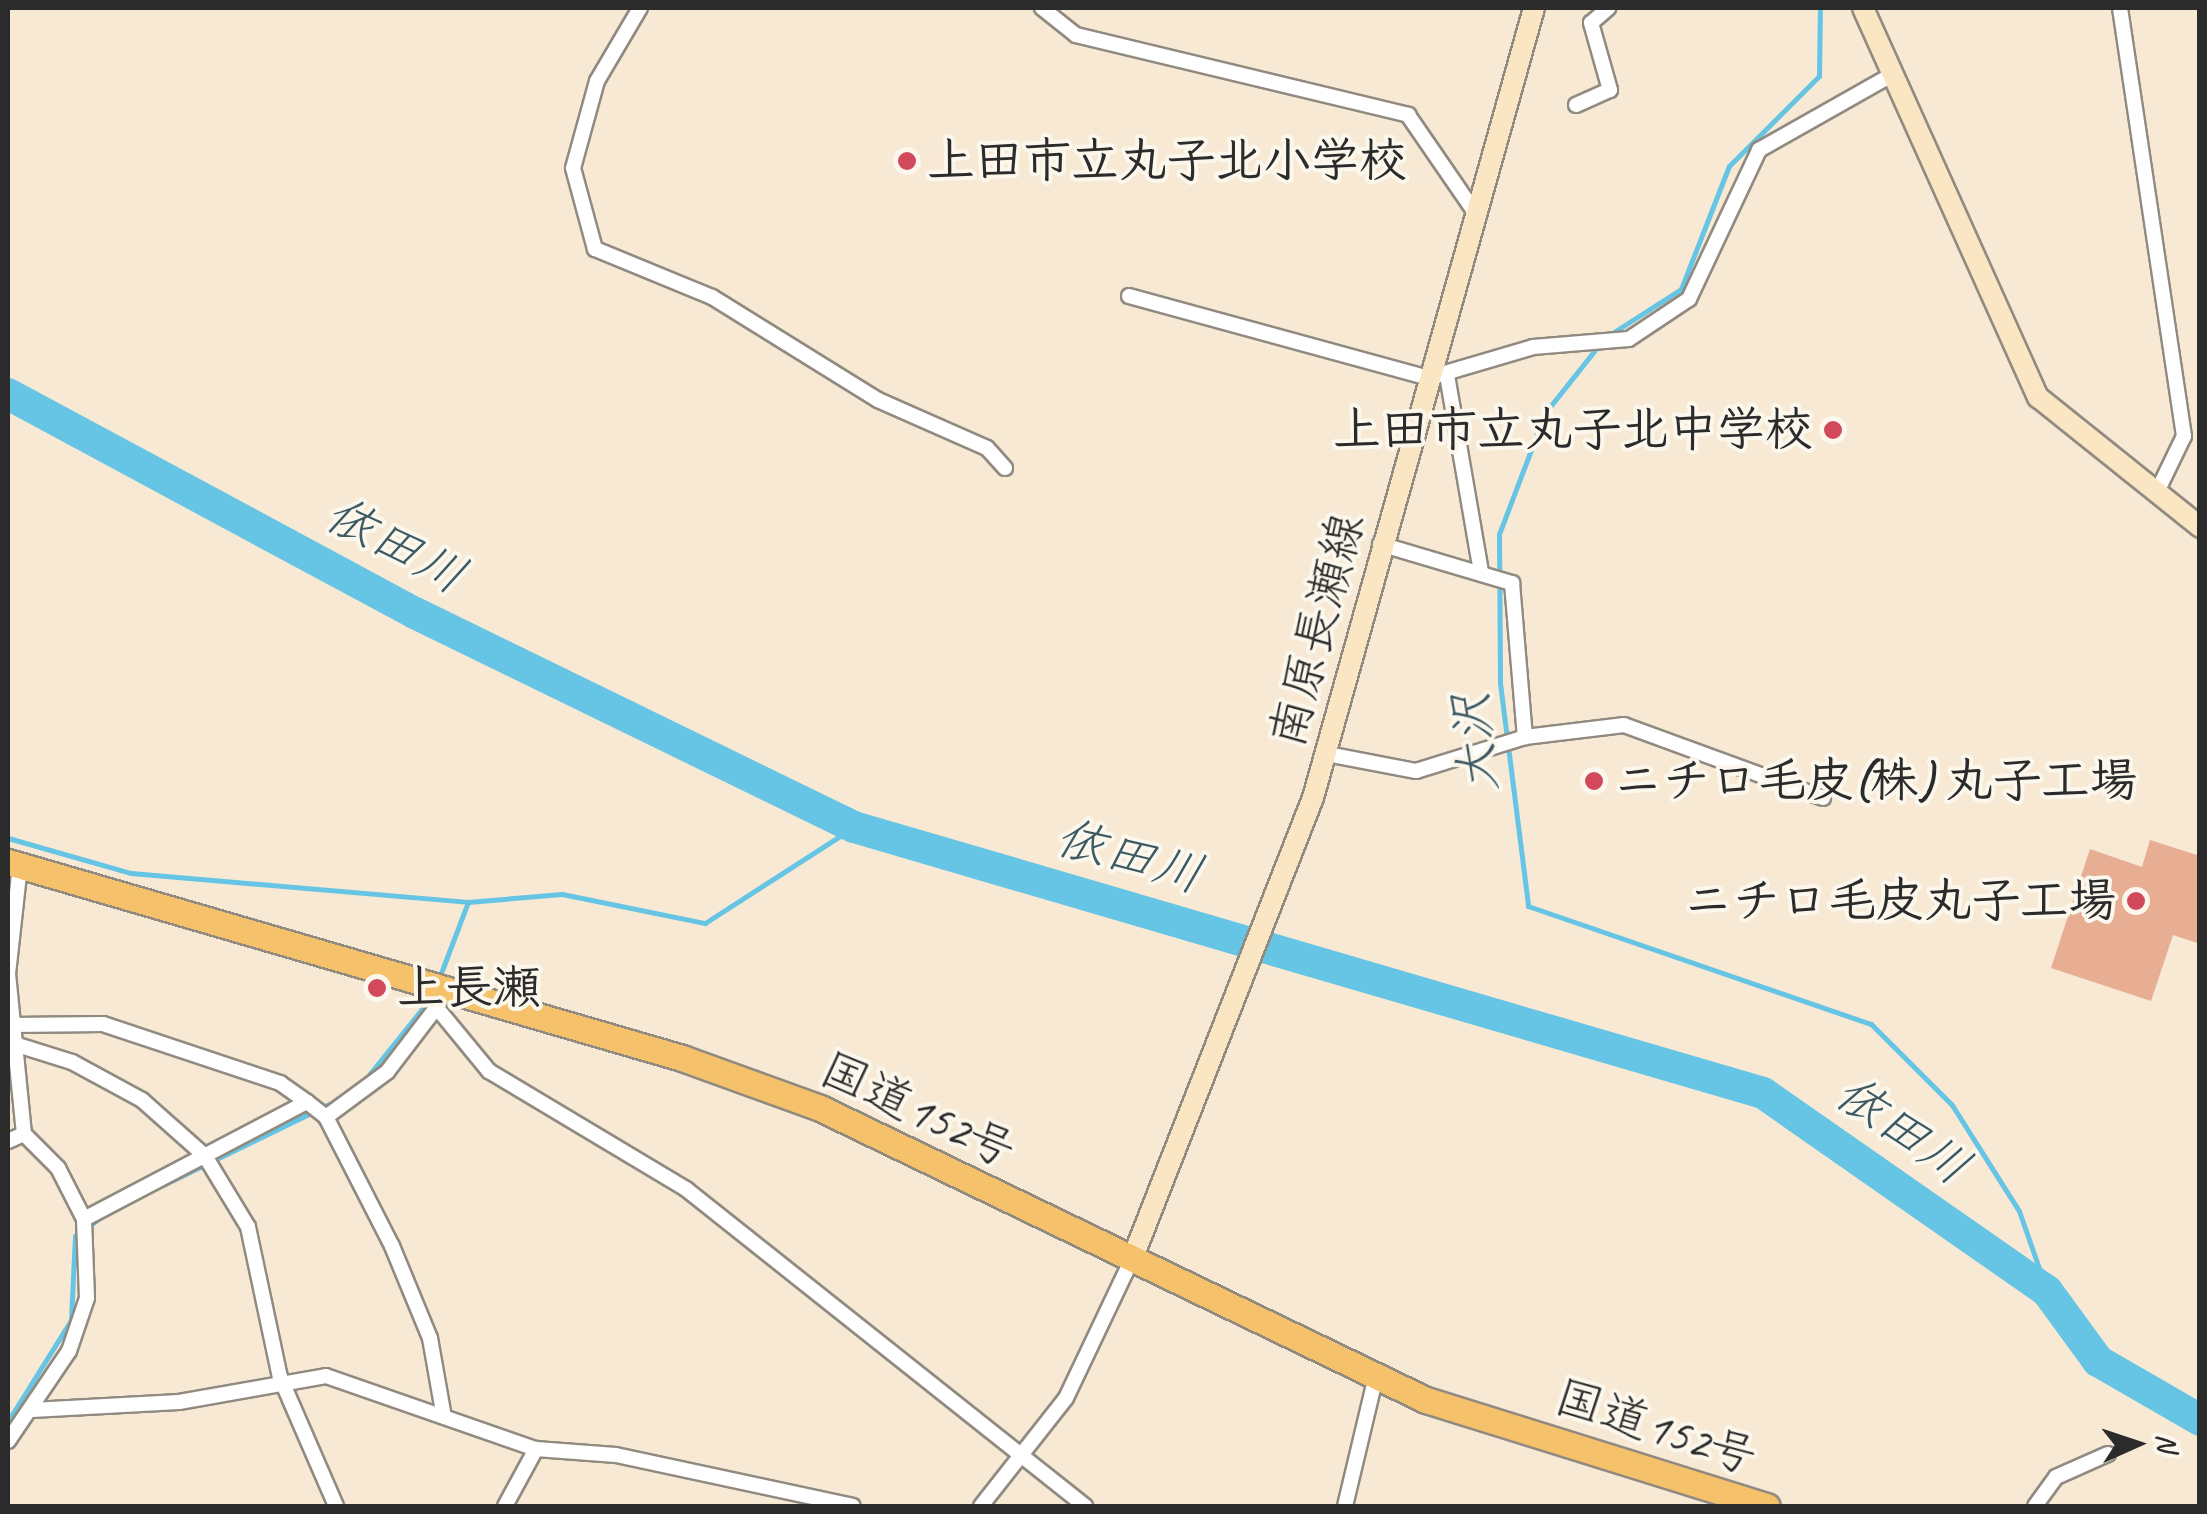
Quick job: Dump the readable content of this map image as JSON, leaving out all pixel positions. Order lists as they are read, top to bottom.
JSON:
{
  "streets": {
    "highway": ["国道152号"],
    "main road": ["南原長瀬線"]
  },
  "crossings": [
    ["南原長瀬線", "国道152号"]
  ],
  "water": ["依田川", "大沢"],
  "places": [
    "上田市立丸子北小学校",
    "上田市立丸子北中学校",
    "ニチロ毛皮(株) 丸子工場",
    "ニチロ毛皮丸子工場",
    "上長瀬"
  ],
  "north": "right"
}
